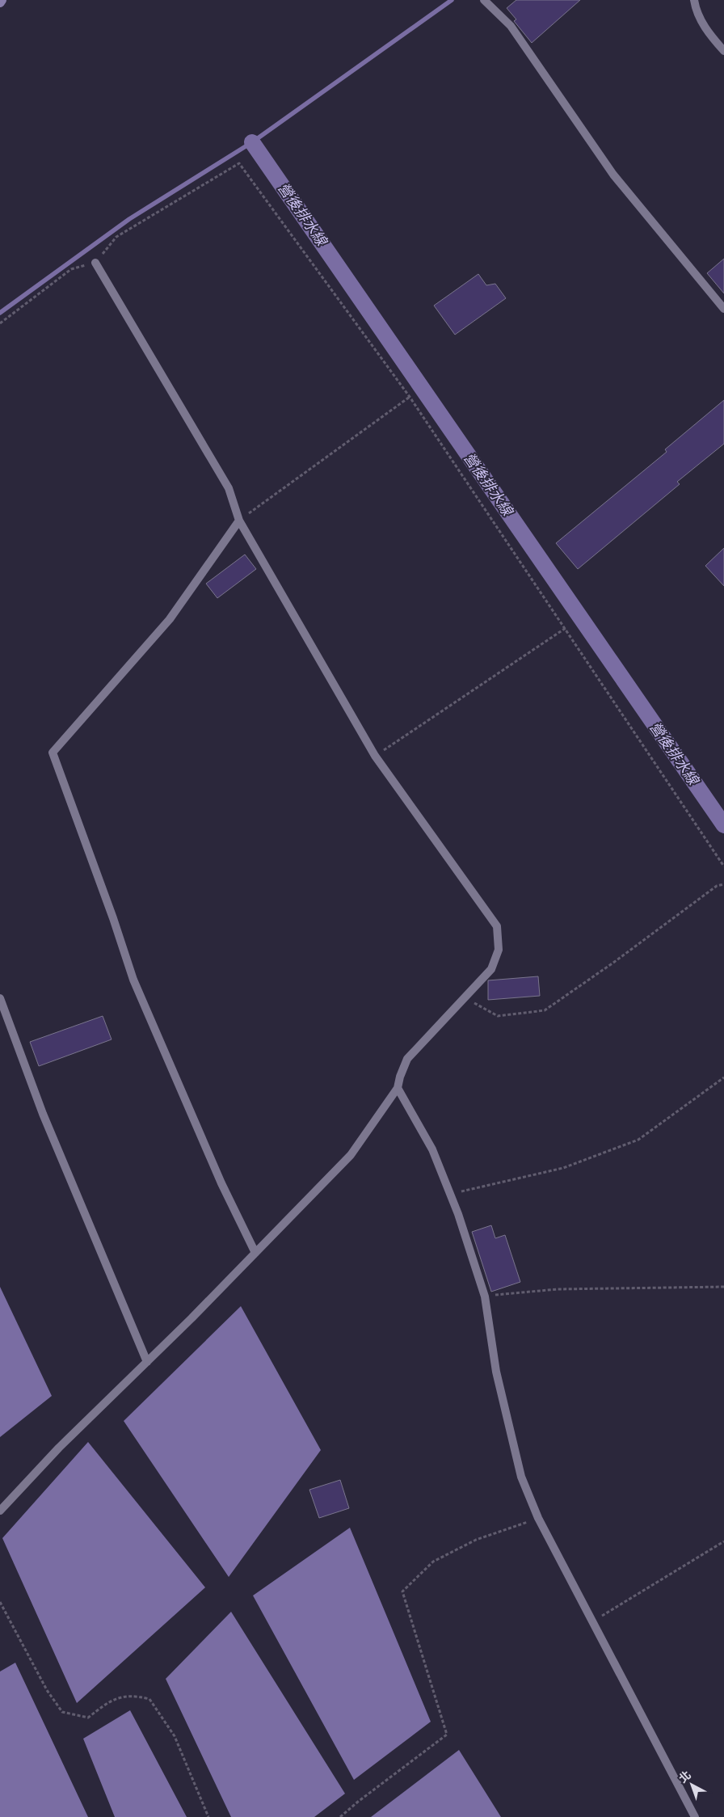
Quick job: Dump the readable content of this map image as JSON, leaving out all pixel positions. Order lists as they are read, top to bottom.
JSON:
{
  "water": ["營後排水線"],
  "north": "top left"
}
